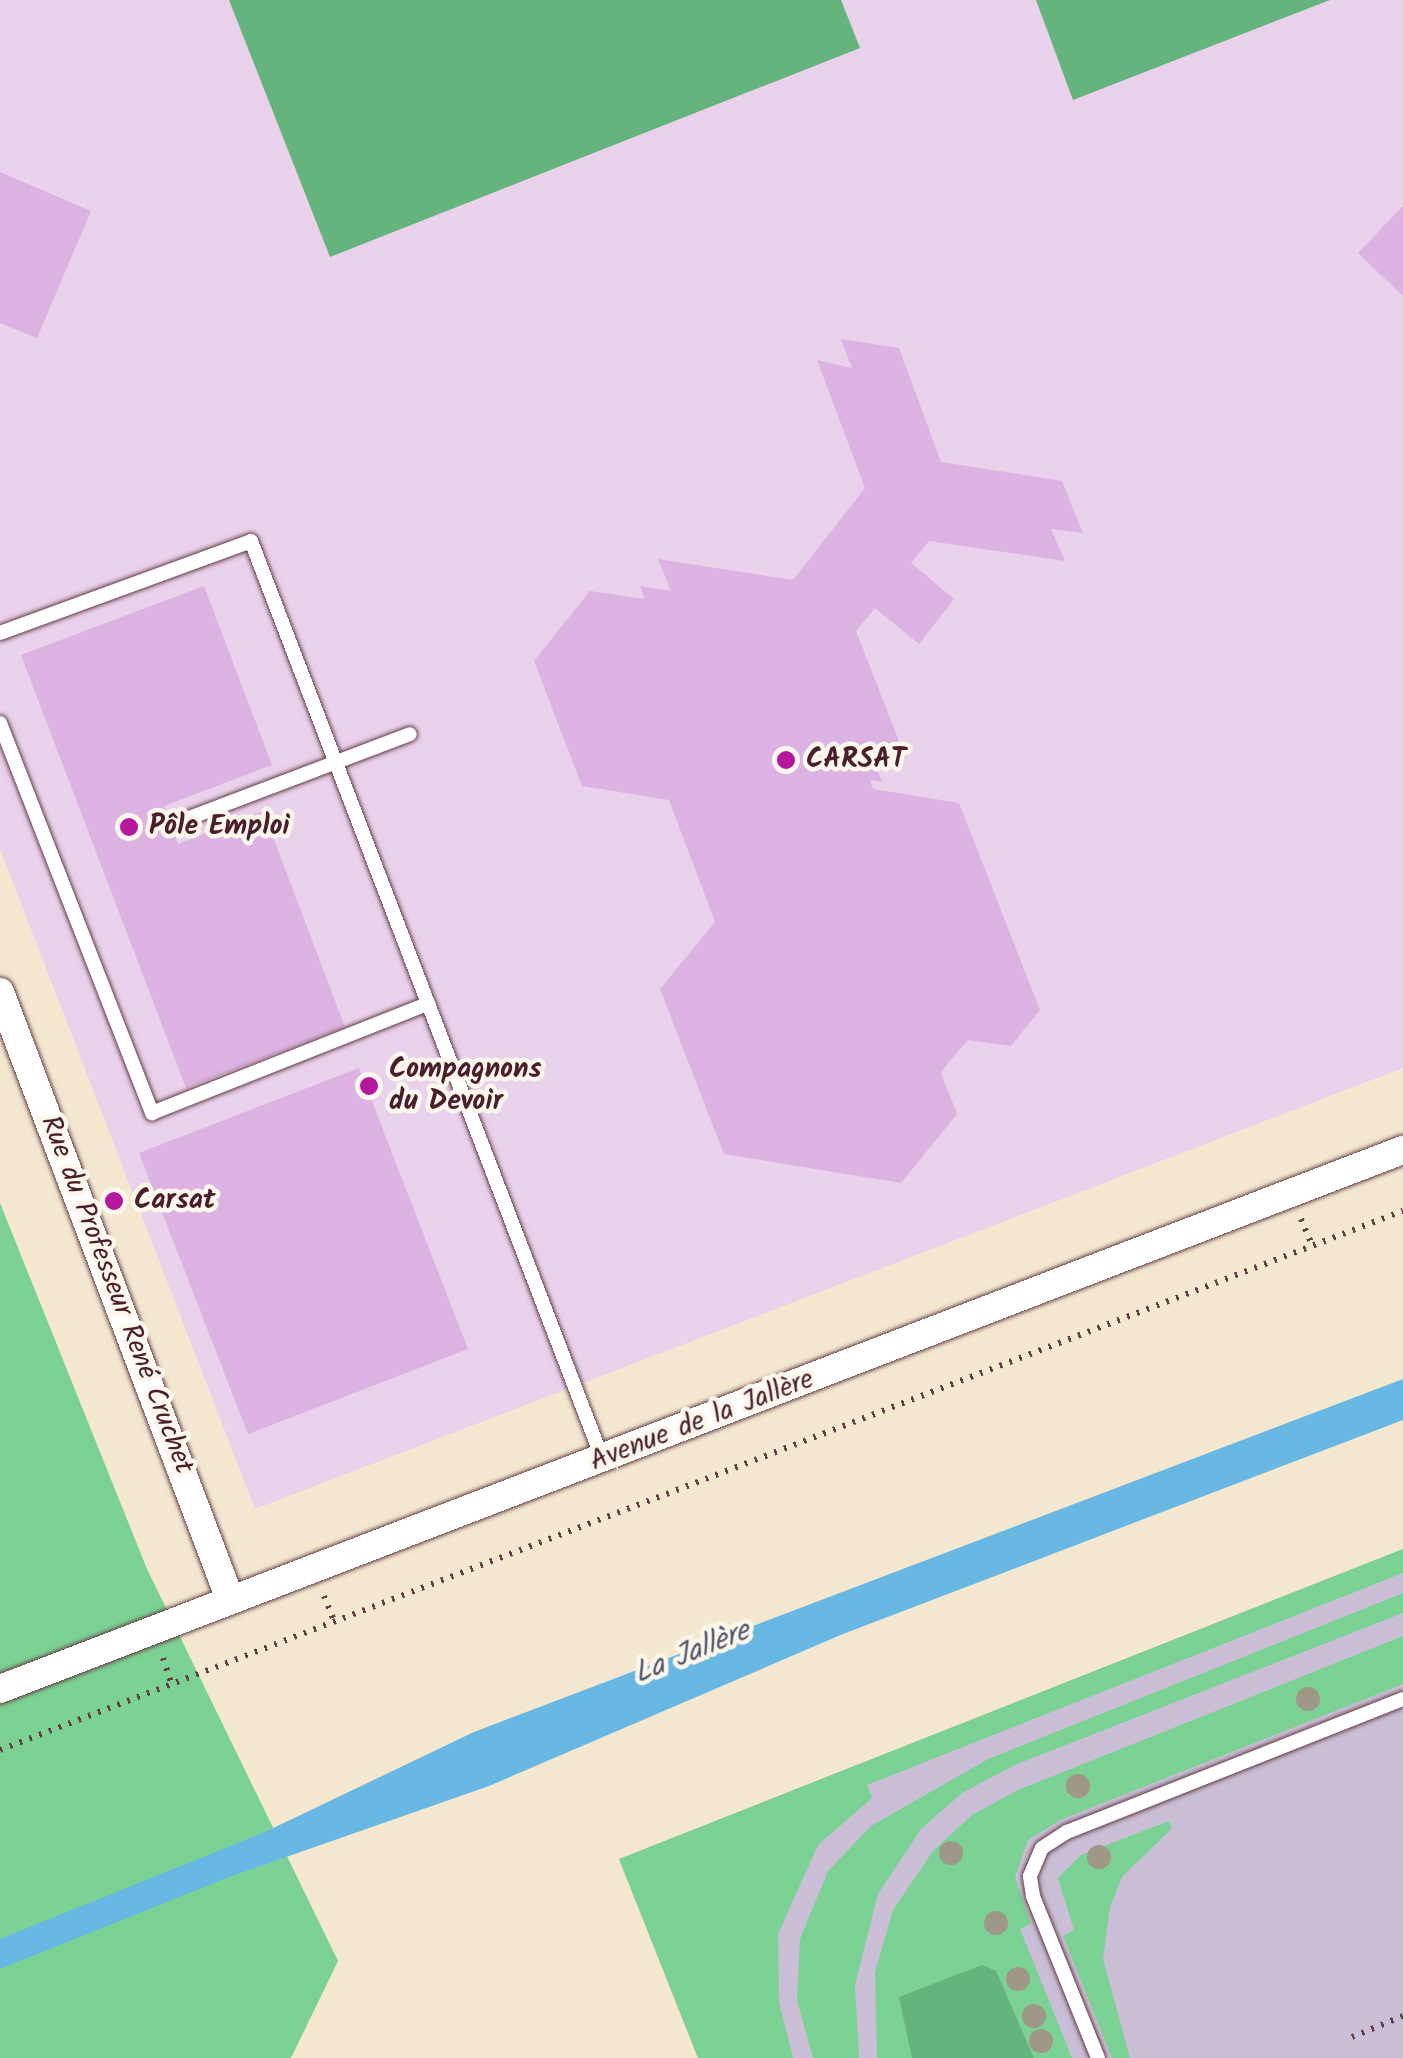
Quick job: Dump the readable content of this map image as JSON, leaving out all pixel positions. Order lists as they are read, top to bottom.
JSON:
{
  "streets": {
    "street": ["Rue du Professeur René Cruchet", "Avenue de la Jallère"]
  },
  "crossings": [
    ["Rue du Professeur René Cruchet", "Avenue de la Jallère"]
  ],
  "water": ["La Jallère"],
  "places": [
    "CARSAT",
    "Pôle Emploi",
    "Compagnons du Devoir",
    "Carsat"
  ]
}
